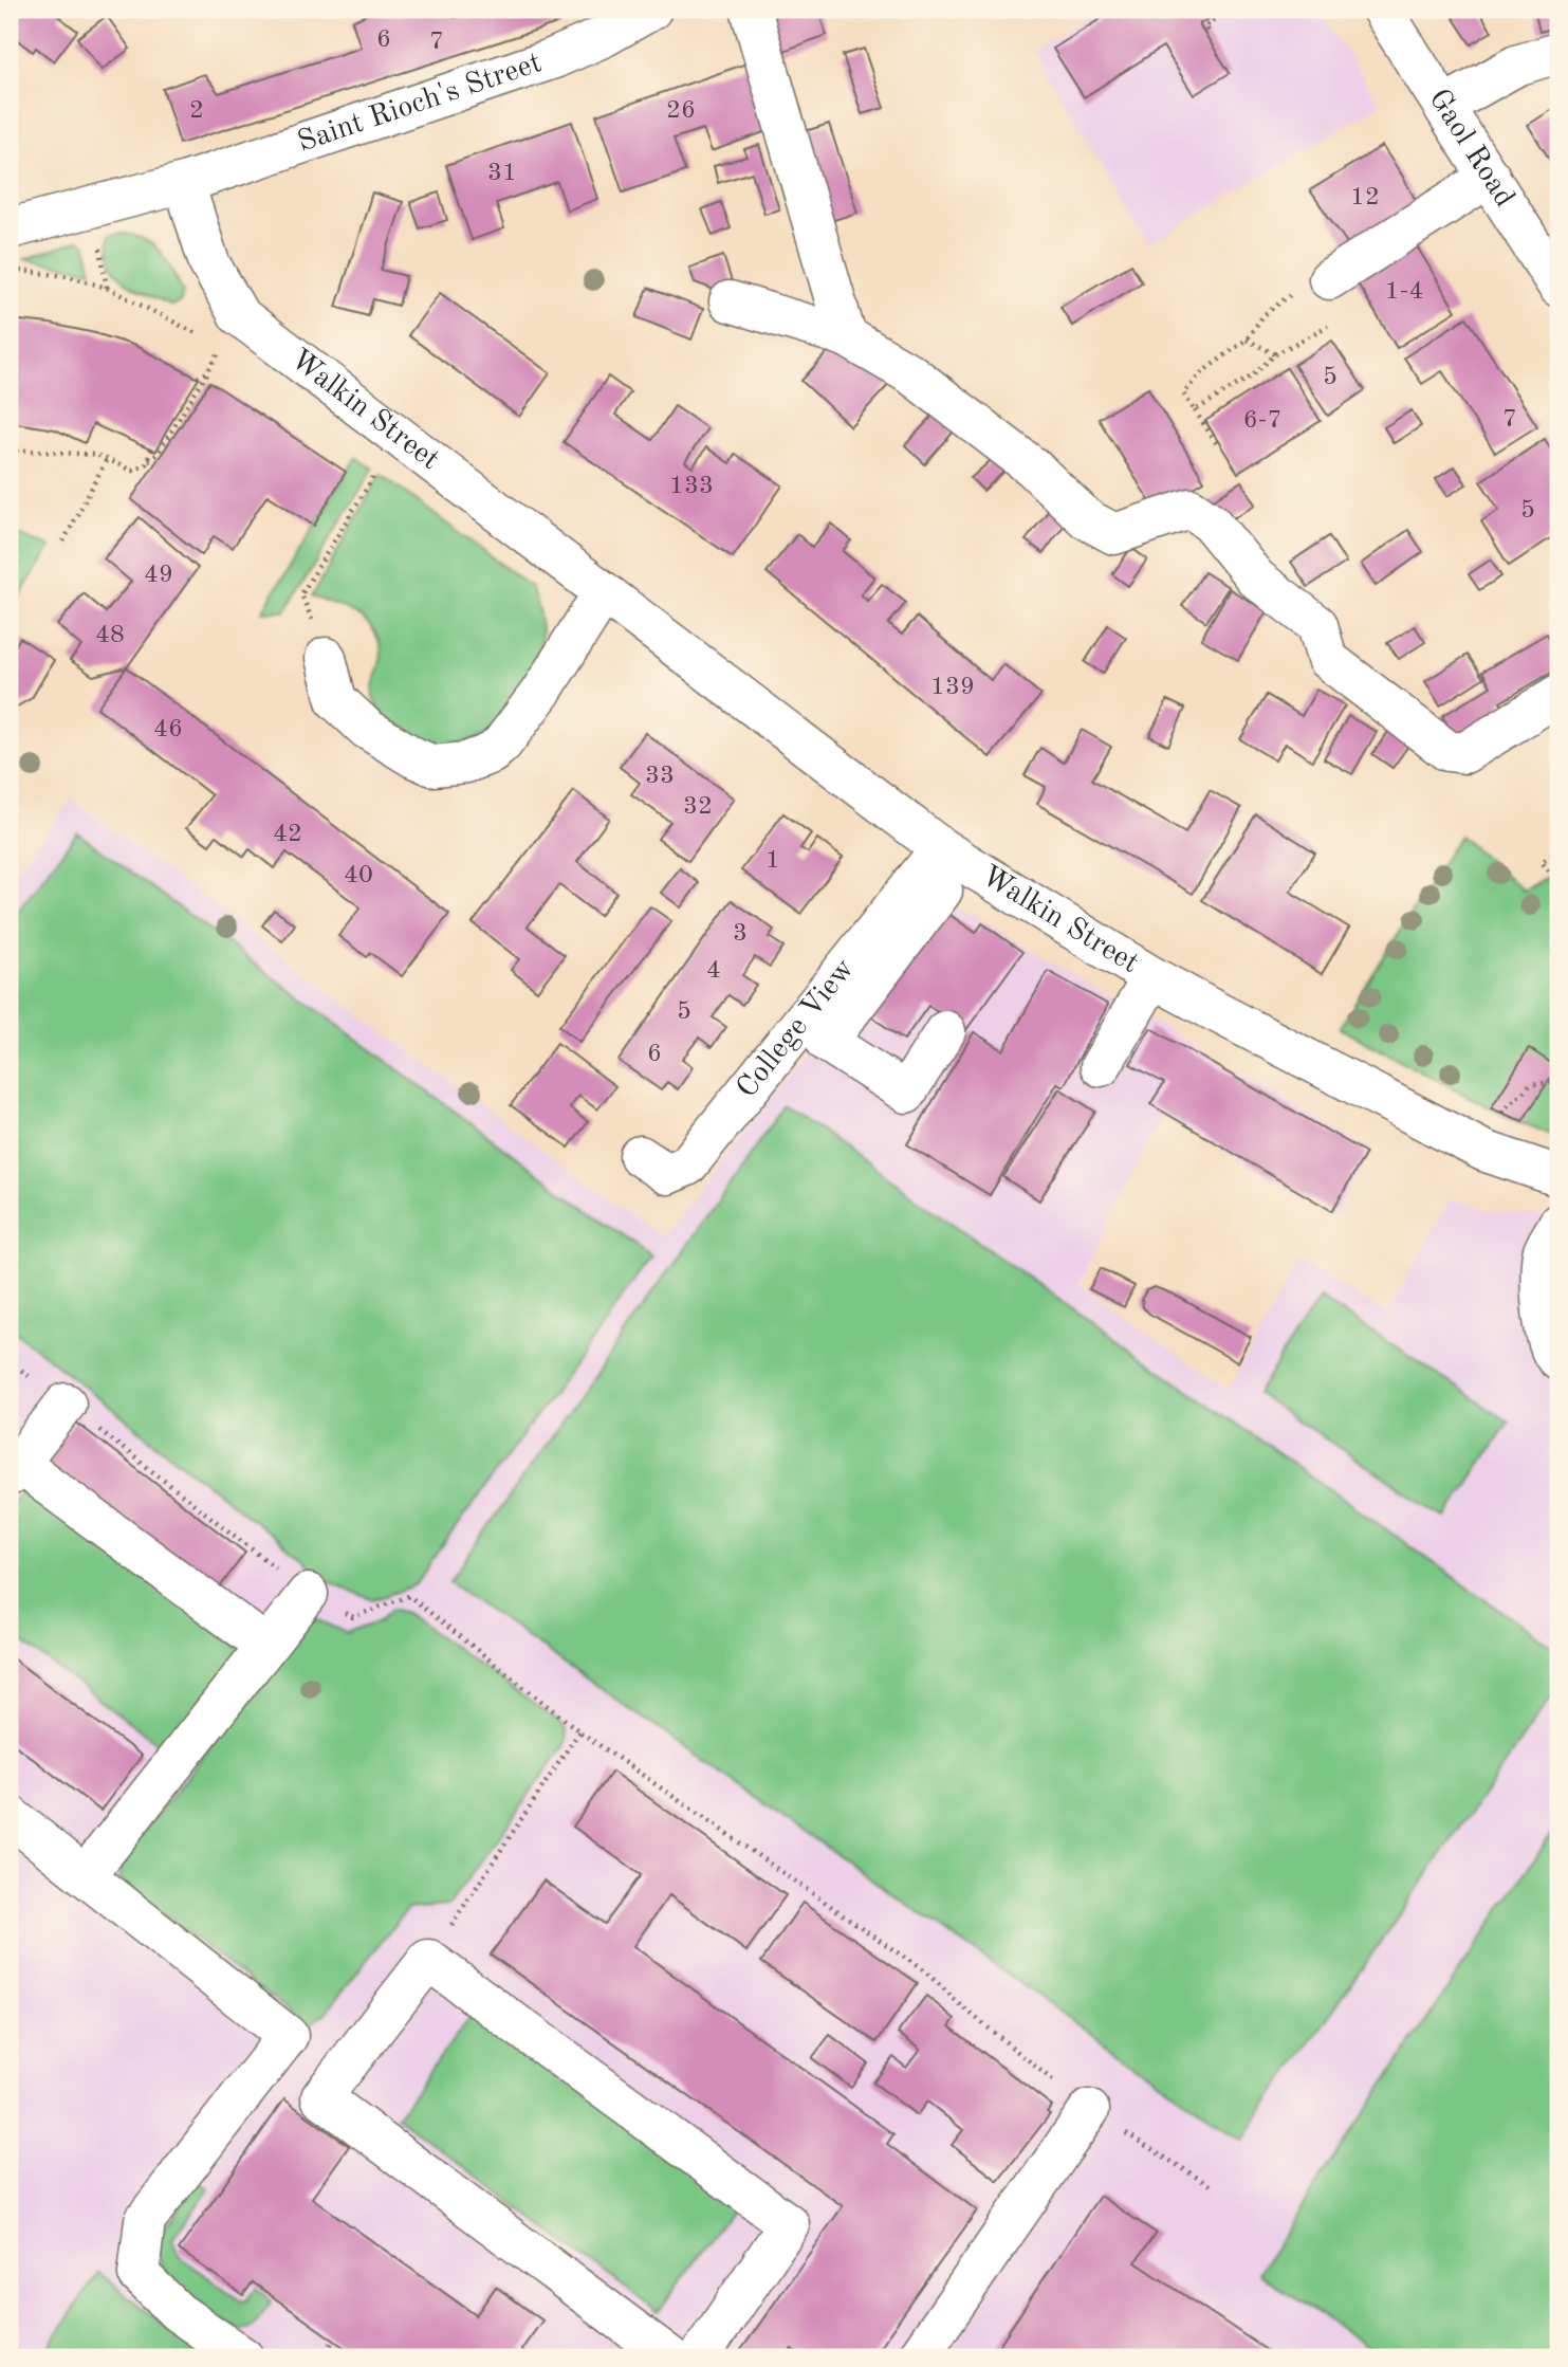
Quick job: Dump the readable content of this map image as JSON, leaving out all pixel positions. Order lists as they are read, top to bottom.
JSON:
{
  "streets": {
    "street": [
      "Saint Rioch's Street",
      "Gaol Road",
      "Walkin Street",
      "College View"
    ]
  },
  "crossings": [
    ["Saint Rioch's Street", "Walkin Street"],
    ["Walkin Street", "College View"]
  ],
  "house_numbers": [
    "6",
    "7",
    "2",
    "26",
    "31",
    "12",
    "1-4",
    "5",
    "7",
    "6-7",
    "133",
    "5",
    "49",
    "48",
    "139",
    "46",
    "33",
    "32",
    "42",
    "1",
    "40",
    "3",
    "4",
    "5",
    "6"
  ]
}
